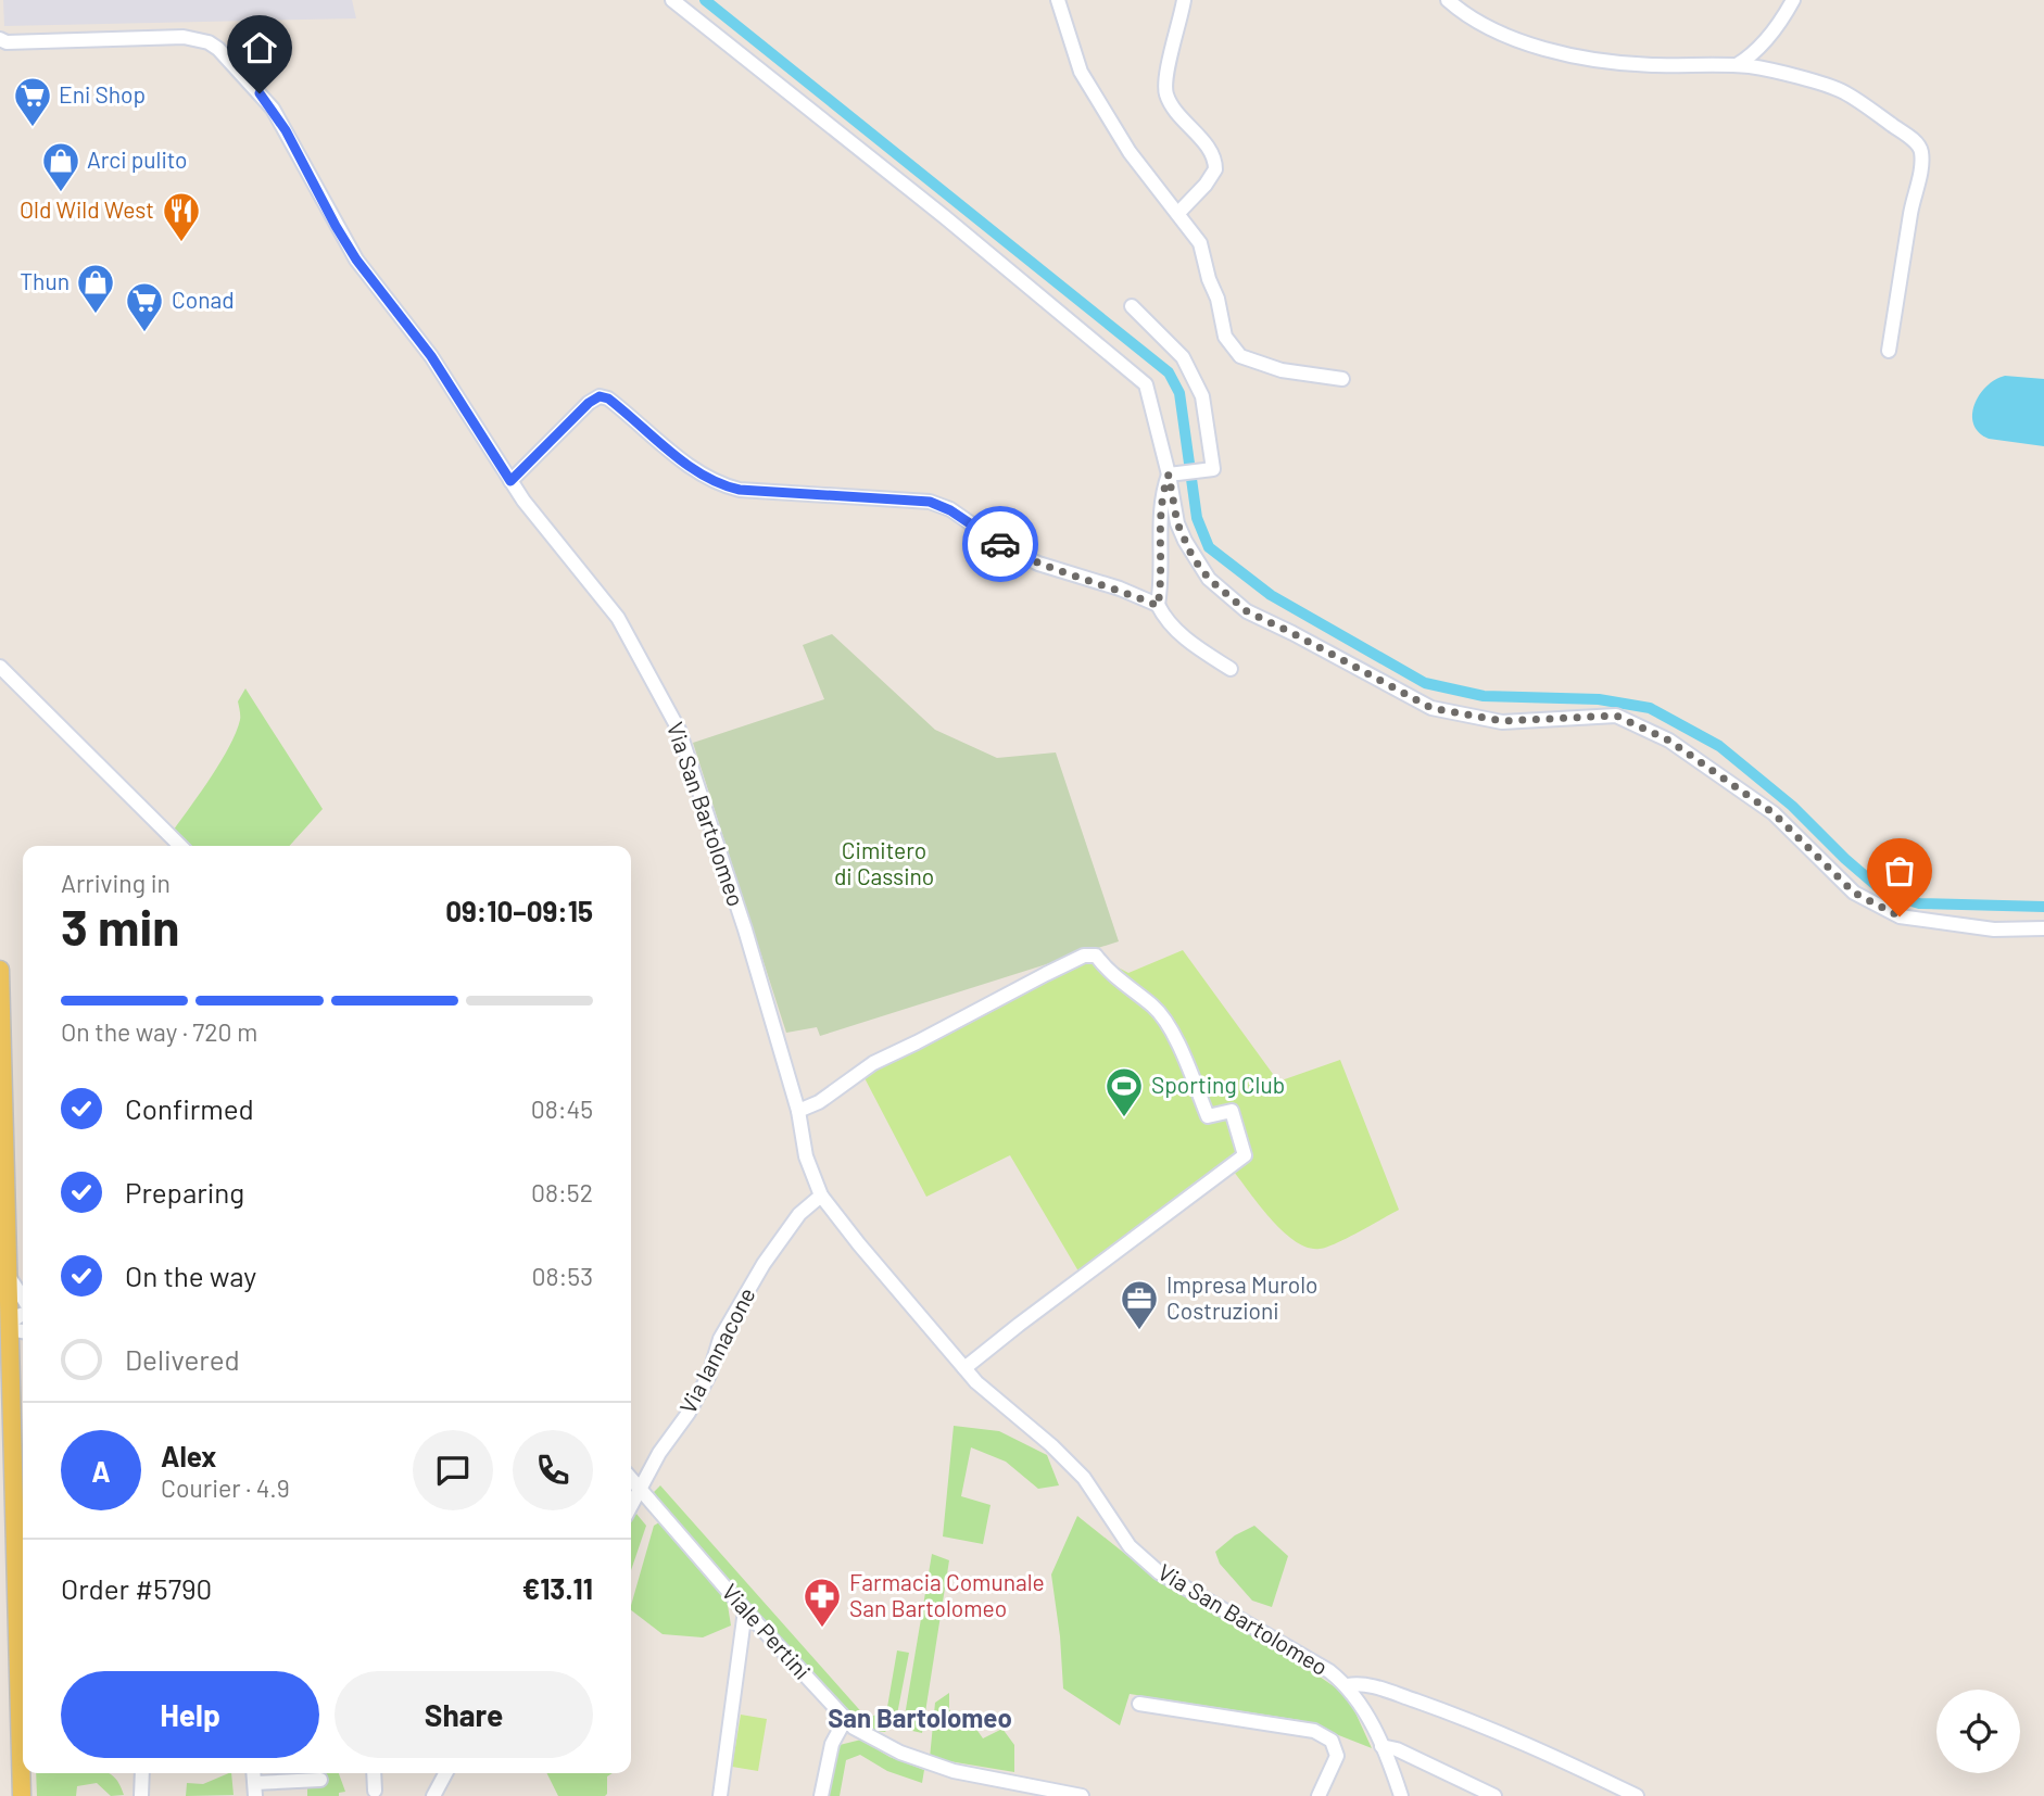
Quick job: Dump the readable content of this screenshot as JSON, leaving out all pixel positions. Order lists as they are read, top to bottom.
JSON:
{
  "streets": {
    "street": ["Via San Bartolomeo", "Via Iannacone", "Viale Pertini"]
  },
  "crossings": [
    ["Via San Bartolomeo", "Via Iannacone"],
    ["Via Iannacone", "Viale Pertini"]
  ],
  "districts": ["San Bartolomeo"],
  "parks": ["Cimitero di Cassino"],
  "places": {
    "supermarket": ["Eni Shop", "Conad"],
    "shop": ["Arci pulito", "Thun"],
    "restaurant": ["Old Wild West"],
    "sports": ["Sporting Club"],
    "office": ["Impresa Murolo Costruzioni"],
    "pharmacy": ["Farmacia Comunale San Bartolomeo"]
  },
  "page": {
    "heading": ["3 min", "Arriving in", "09:10–09:15"],
    "panel": [
      "Alex",
      "Courier · 4.9",
      "Order #5790",
      "€13.11"
    ],
    "bar": "On the way · 720 m",
    "list": [
      ["Confirmed", "08:45"],
      ["Preparing", "08:52"],
      ["On the way", "08:53"],
      "Delivered"
    ],
    "round": "A",
    "buttons": ["Help", "Share"]
  }
}
